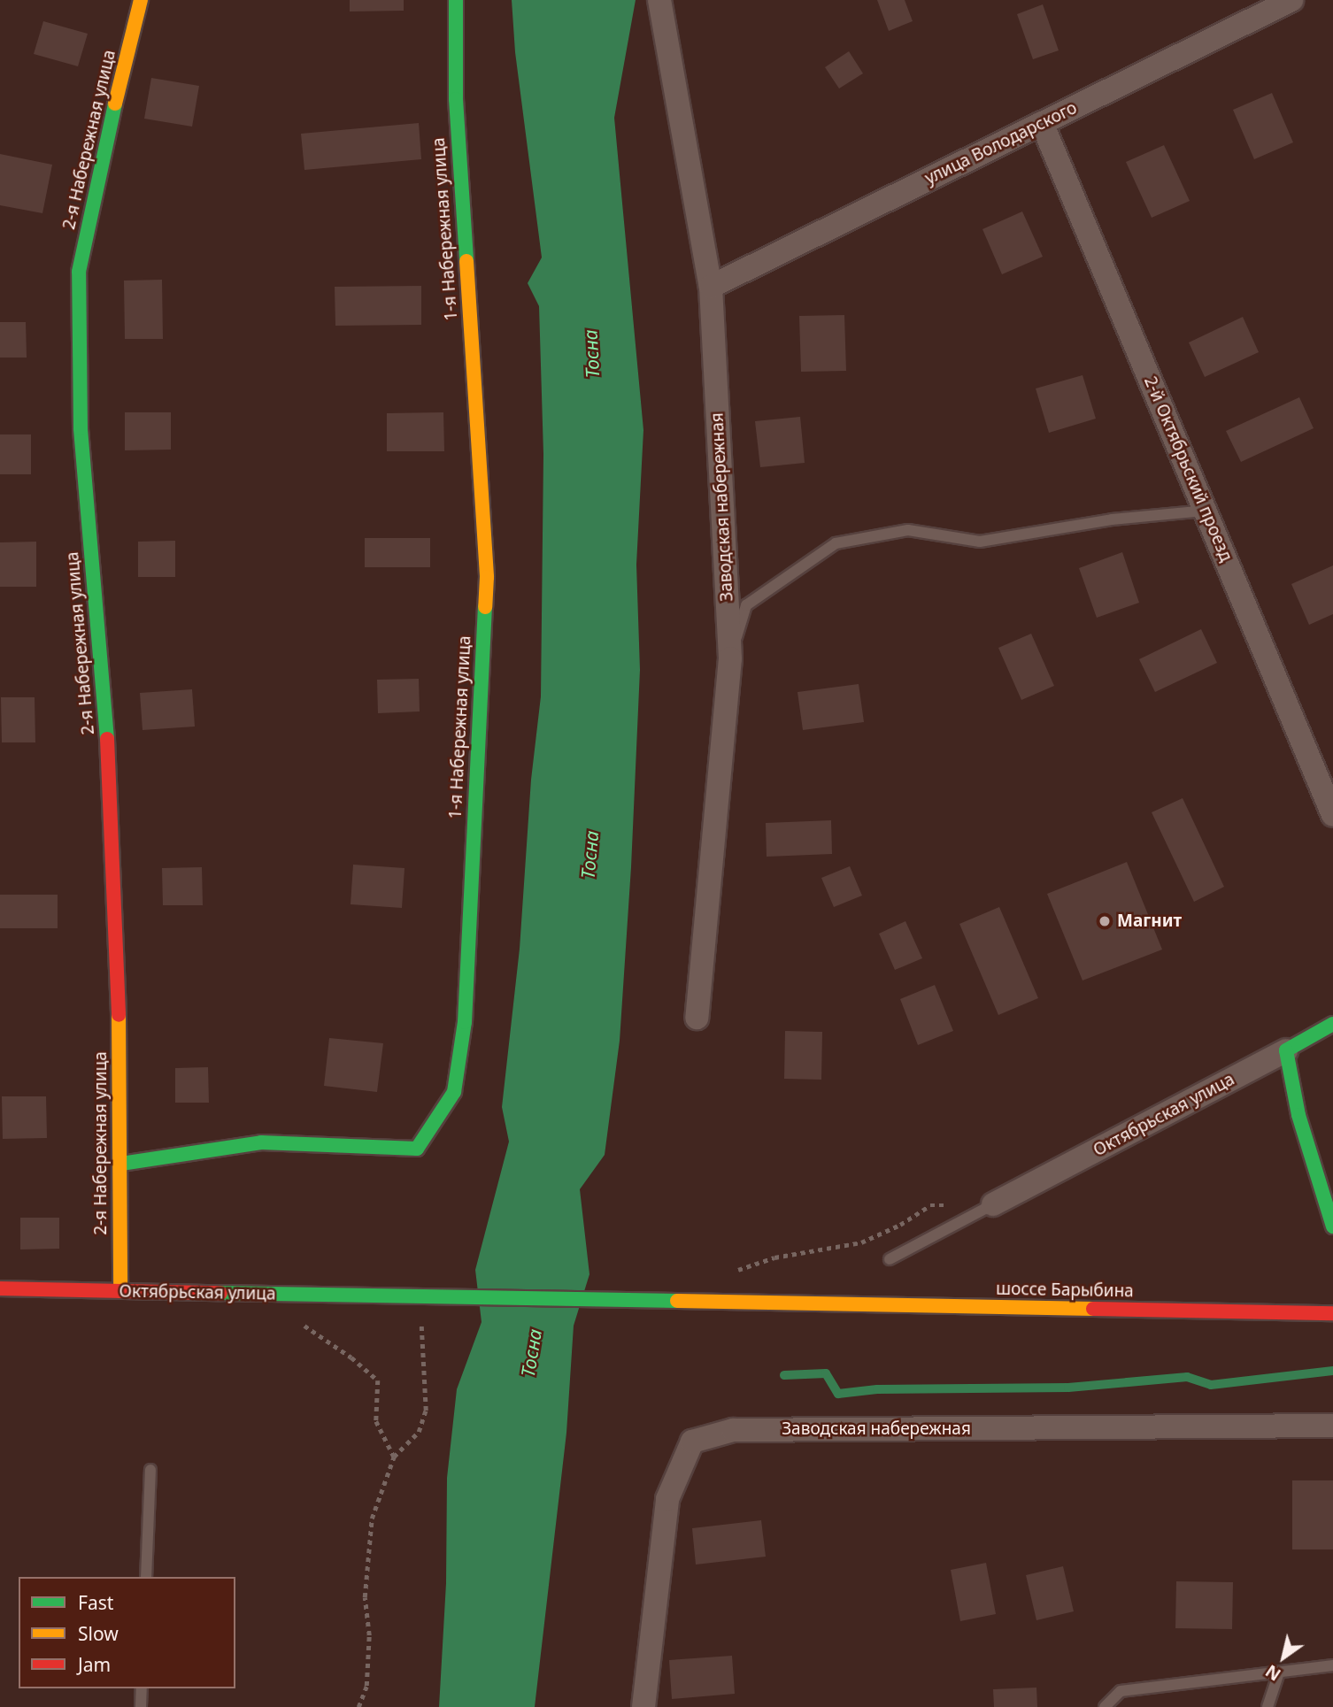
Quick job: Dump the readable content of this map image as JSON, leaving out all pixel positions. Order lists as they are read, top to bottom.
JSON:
{
  "streets": {
    "street": [
      "2-я Набережная улица",
      "улица Володарского",
      "1-я Набережная улица",
      "2-й Октябрьский проезд",
      "Заводская набережная",
      "Октябрьская улица",
      "шоссе Барыбина"
    ]
  },
  "crossings": [
    ["2-я Набережная улица", "1-я Набережная улица"],
    ["2-я Набережная улица", "Октябрьская улица"],
    ["улица Володарского", "2-й Октябрьский проезд"],
    ["улица Володарского", "Заводская набережная"],
    ["Октябрьская улица", "шоссе Барыбина"]
  ],
  "water": ["Тосна"],
  "places": ["Магнит"],
  "legend": ["Fast", "Slow", "Jam"],
  "north": "bottom left"
}
